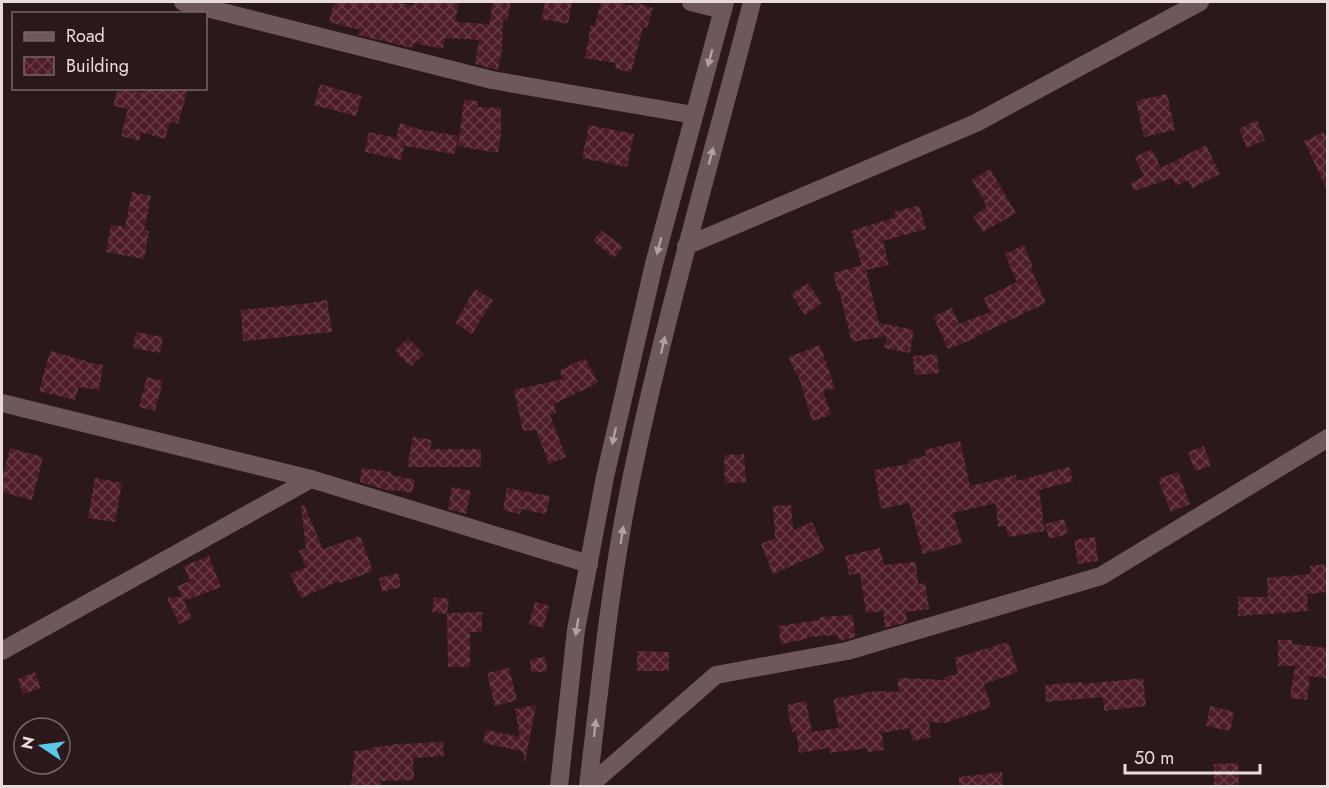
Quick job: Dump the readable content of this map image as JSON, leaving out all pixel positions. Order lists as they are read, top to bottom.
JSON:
{
  "legend": ["Road", "Building"],
  "scale_bar": "50 m",
  "north": "left"
}
